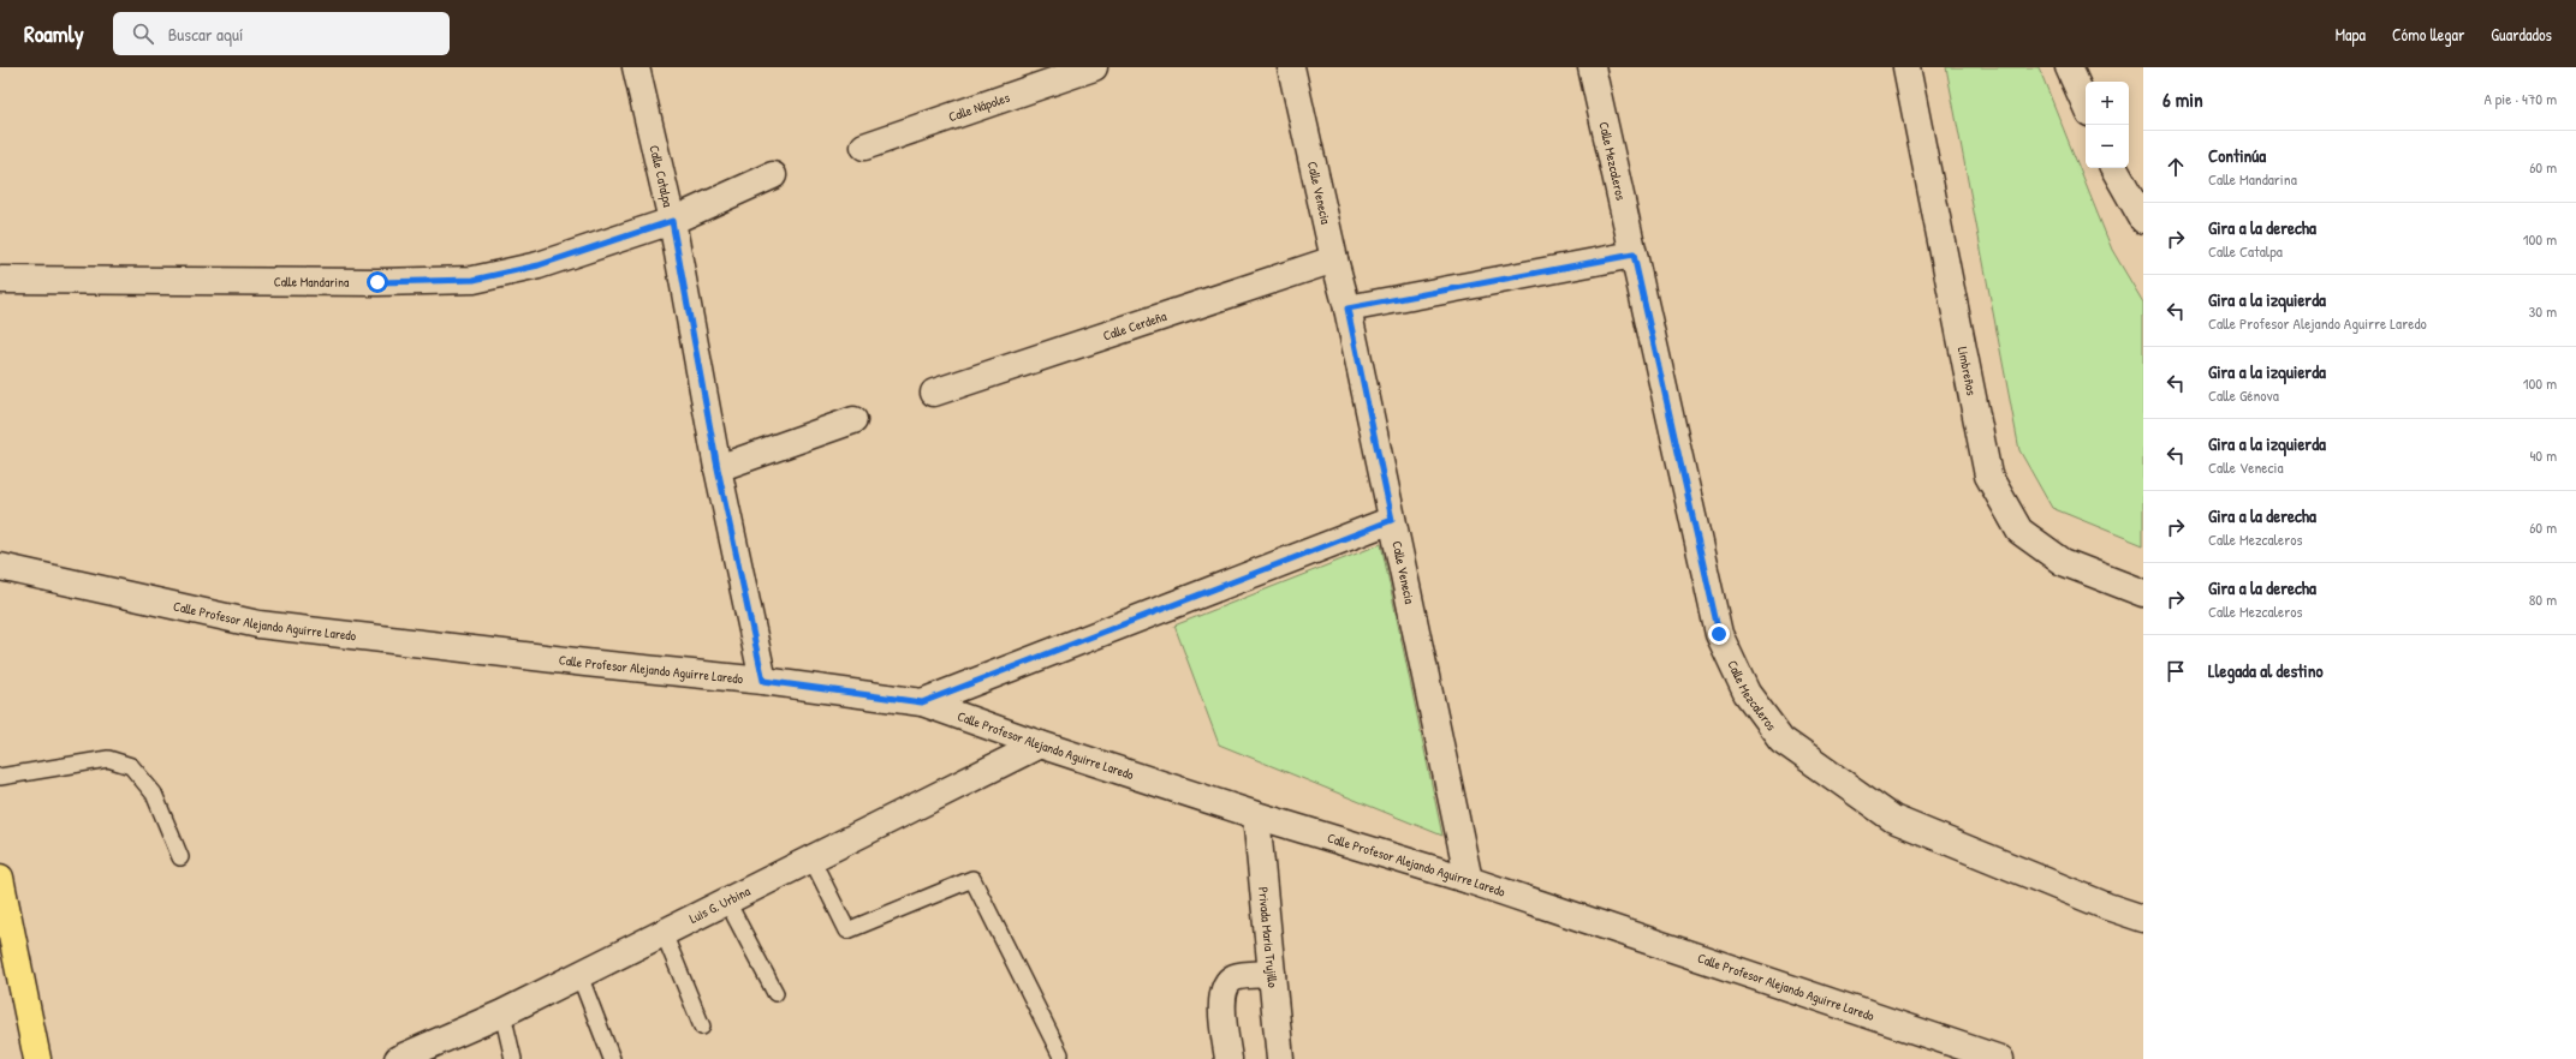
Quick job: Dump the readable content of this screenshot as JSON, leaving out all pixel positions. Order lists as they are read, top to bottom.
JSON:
{
  "streets": {
    "street": [
      "Calle Nápoles",
      "Calle Mezcaleros",
      "Calle Catalpa",
      "Calle Venecia",
      "Calle Mandarina",
      "Calle Cerdeña",
      "Limbreños",
      "Calle Profesor Alejando Aguirre Laredo",
      "Luis G. Urbina",
      "Privada Maria Trujillo"
    ]
  },
  "crossings": [
    ["Calle Catalpa", "Calle Mandarina"],
    ["Calle Catalpa", "Calle Profesor Alejando Aguirre Laredo"],
    ["Calle Venecia", "Calle Cerdeña"],
    ["Calle Venecia", "Calle Profesor Alejando Aguirre Laredo"],
    ["Calle Profesor Alejando Aguirre Laredo", "Luis G. Urbina"],
    ["Calle Profesor Alejando Aguirre Laredo", "Privada Maria Trujillo"]
  ],
  "page": {
    "header": "Roamly",
    "search": "Buscar aquí",
    "nav": ["Mapa", "Cómo llegar", "Guardados"],
    "heading": ["6 min", "A pie · 470 m"],
    "map_buttons": ["+", "−"],
    "list": [
      ["Continúa", "Calle Mandarina", "60 m"],
      ["Gira a la derecha", "Calle Catalpa", "100 m"],
      ["Gira a la izquierda", "Calle Profesor Alejando Aguirre Laredo", "30 m"],
      ["Gira a la izquierda", "Calle Génova", "100 m"],
      ["Gira a la izquierda", "Calle Venecia", "40 m"],
      ["Gira a la derecha", "Calle Mezcaleros", "60 m"],
      ["Gira a la derecha", "Calle Mezcaleros", "80 m"],
      "Llegada al destino"
    ]
  }
}
